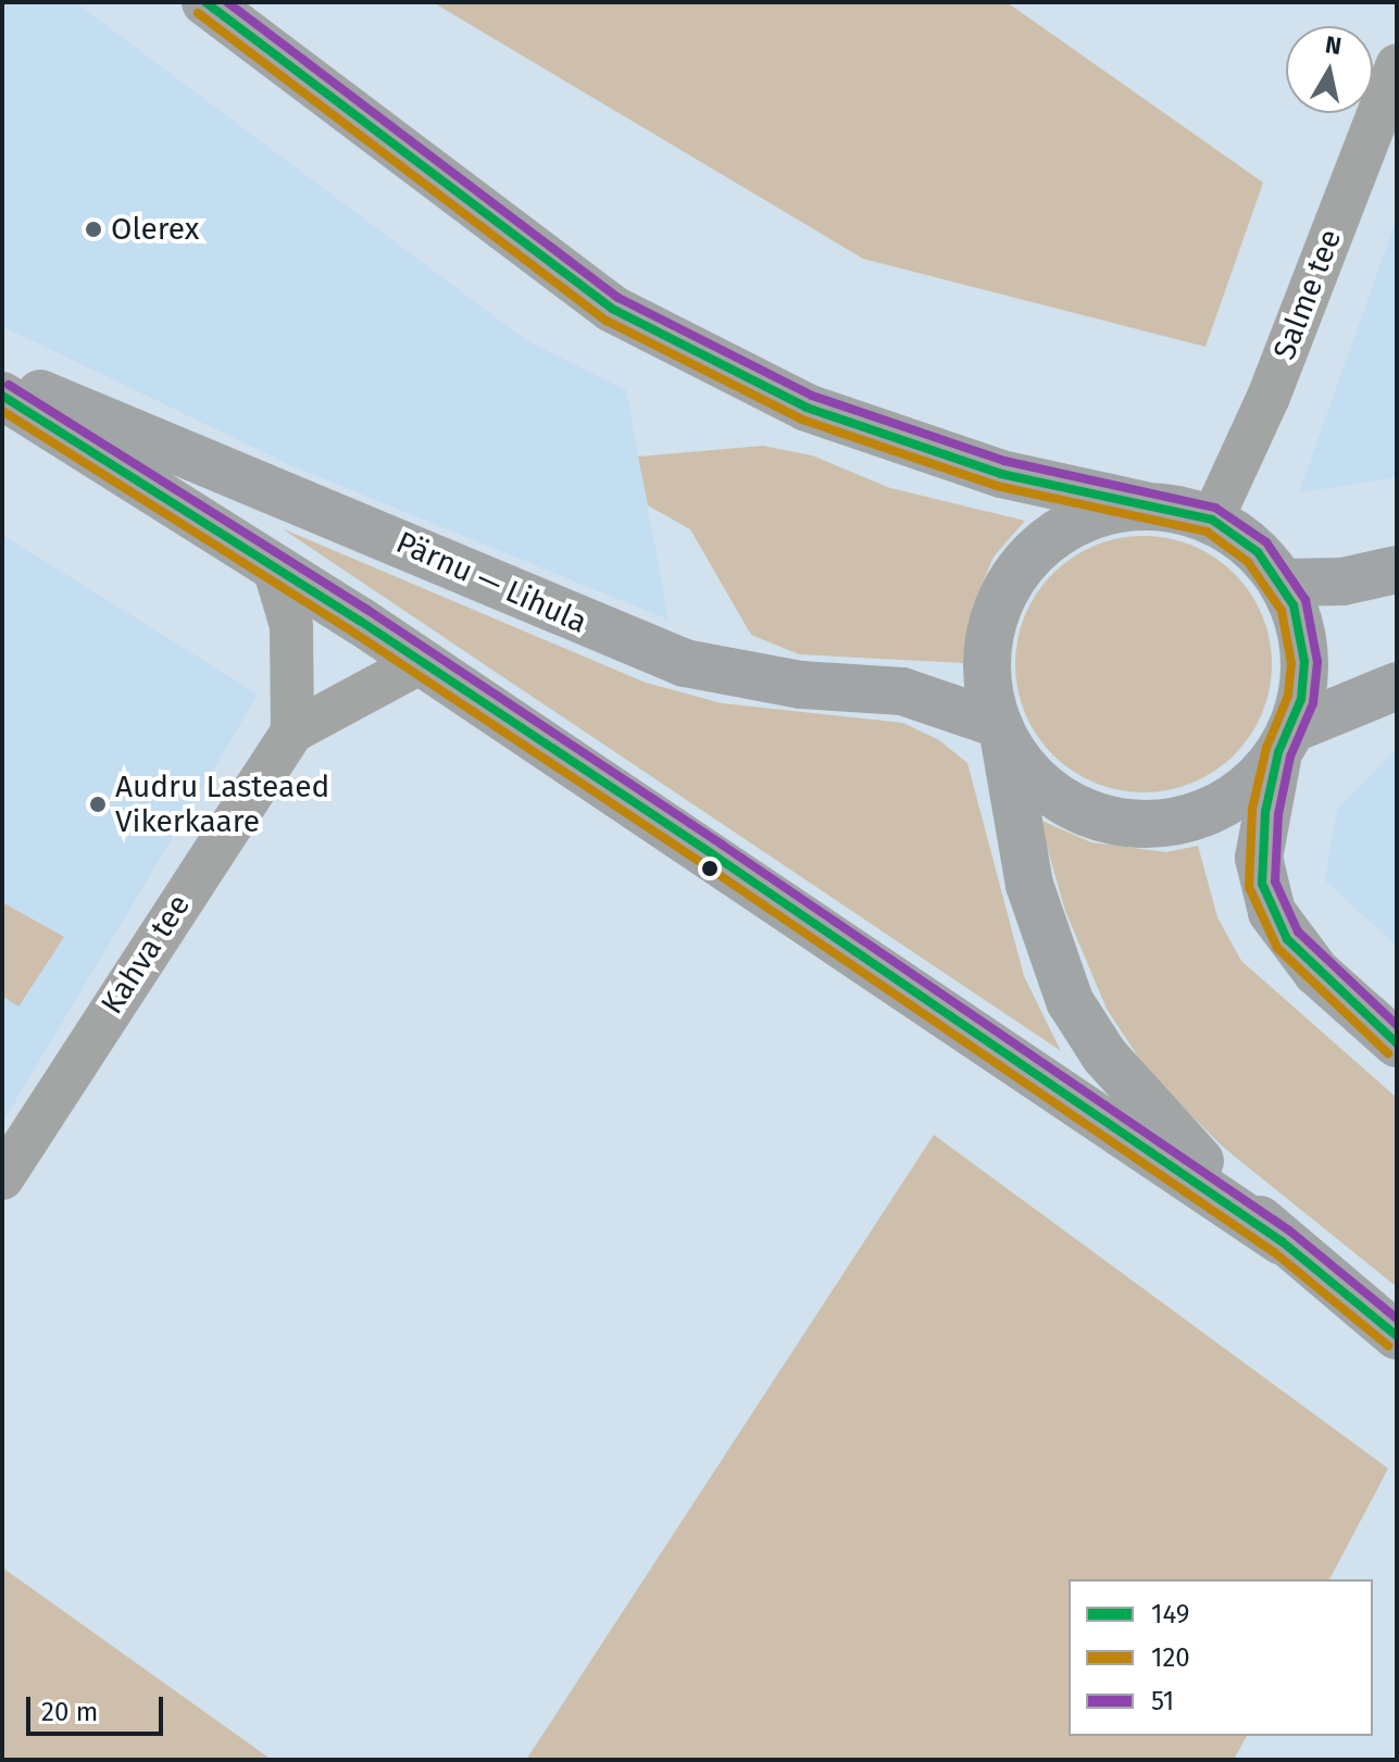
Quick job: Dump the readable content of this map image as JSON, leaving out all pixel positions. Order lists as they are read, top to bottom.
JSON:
{
  "streets": {
    "main road": ["Pärnu — Lihula"],
    "street": ["Salme tee", "Kahva tee"]
  },
  "places": ["Olerex", "Audru Lasteaed Vikerkaare"],
  "lines": ["transit line 149", "transit line 51", "transit line 120"],
  "legend": ["149", "120", "51"],
  "scale_bar": "20 m",
  "north": "top"
}
